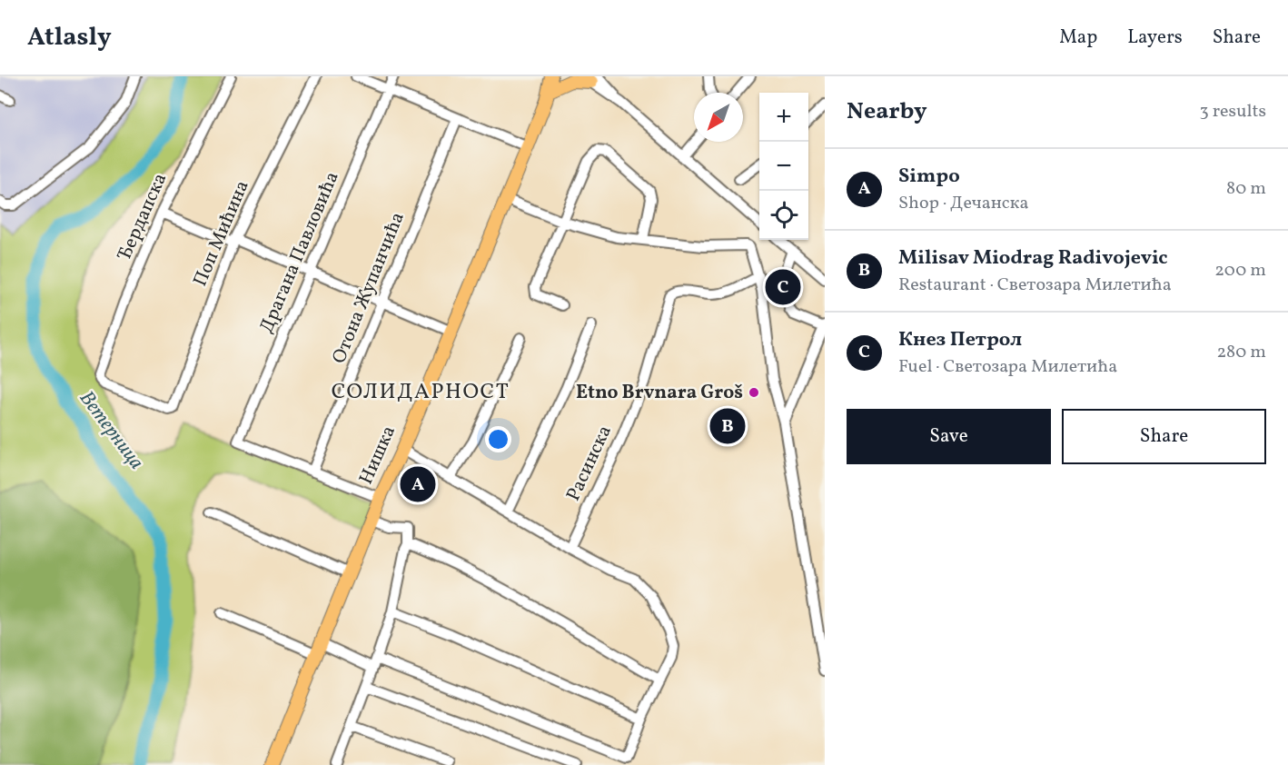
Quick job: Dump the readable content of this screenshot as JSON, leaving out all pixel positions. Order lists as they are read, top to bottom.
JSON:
{
  "streets": {
    "main road": ["Нишка"],
    "street": [
      "Ђердапска",
      "Поп Мићина",
      "Драгана Павловића",
      "Отона Жупанчића",
      "Расинска"
    ]
  },
  "crossings": [
    ["Ђердапска", "Поп Мићина"],
    ["Драгана Павловића", "Отона Жупанчића"]
  ],
  "districts": ["СОЛИДАРНОСТ"],
  "water": ["Ветерница"],
  "places": ["Etno Brvnara Groš"],
  "north": "bottom left",
  "page": {
    "header": "Atlasly",
    "nav": ["Map", "Layers", "Share"],
    "heading": ["Nearby", "3 results"],
    "map_buttons": ["+", "−"],
    "list": [
      {
        "mark": "A",
        "name": "Simpo",
        "note": "Shop · Дечанска",
        "value": "80 m"
      },
      {
        "mark": "B",
        "name": "Milisav Miodrag Radivojevic",
        "note": "Restaurant · Светозара Милетића",
        "value": "200 m"
      },
      {
        "mark": "C",
        "name": "Кнез Петрол",
        "note": "Fuel · Светозара Милетића",
        "value": "280 m"
      }
    ],
    "pins": ["C", "B", "A"],
    "buttons": ["Save", "Share"]
  }
}
